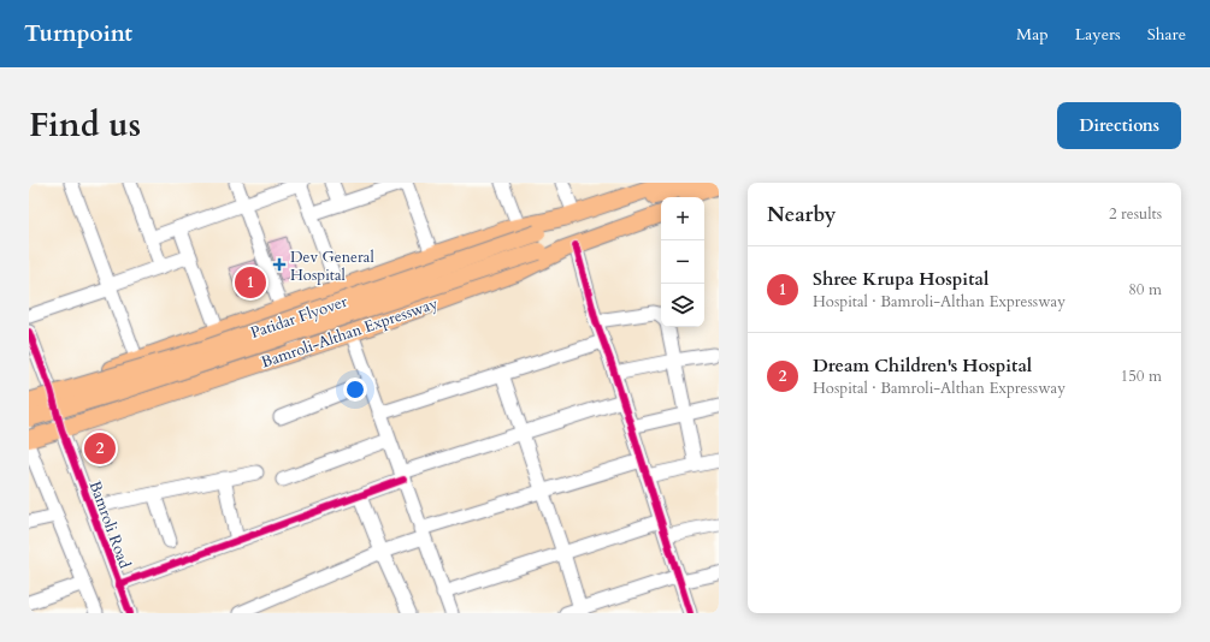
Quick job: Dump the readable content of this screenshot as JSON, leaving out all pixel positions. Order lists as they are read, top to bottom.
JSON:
{
  "streets": {
    "main road": ["Patidar Flyover", "Bamroli-Althan Expressway"],
    "street": ["Bamroli Road"]
  },
  "crossings": [
    ["Patidar Flyover", "Bamroli-Althan Expressway"],
    ["Bamroli-Althan Expressway", "Bamroli Road"]
  ],
  "places": {
    "health": ["Dev General Hospital"]
  },
  "page": {
    "header": "Turnpoint",
    "nav": ["Map", "Layers", "Share"],
    "title": "Find us",
    "buttons": "Directions",
    "heading": ["Nearby", "2 results"],
    "map_buttons": ["+", "−"],
    "list": [
      {
        "mark": "1",
        "name": "Shree Krupa Hospital",
        "note": "Hospital · Bamroli-Althan Expressway",
        "value": "80 m"
      },
      {
        "mark": "2",
        "name": "Dream Children's Hospital",
        "note": "Hospital · Bamroli-Althan Expressway",
        "value": "150 m"
      }
    ],
    "pins": ["1", "2"]
  }
}
